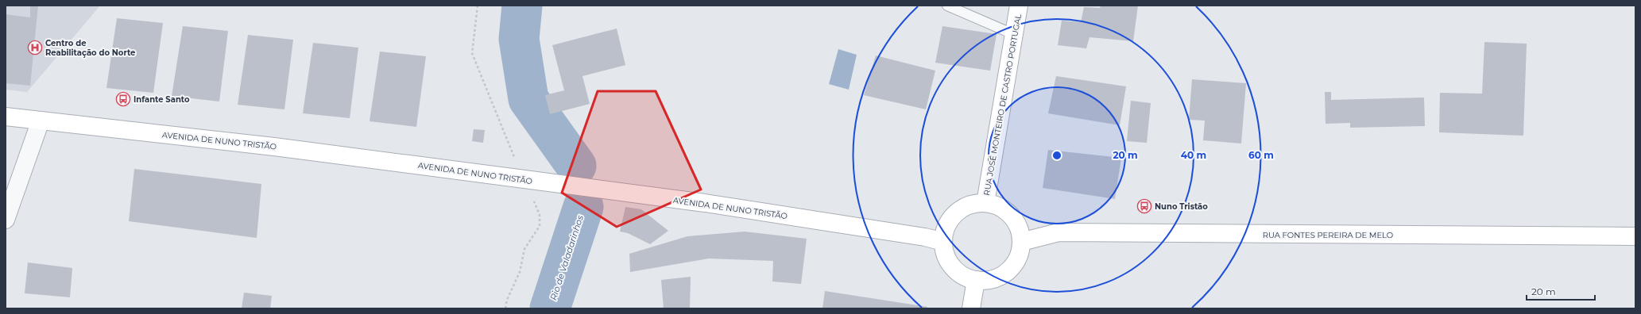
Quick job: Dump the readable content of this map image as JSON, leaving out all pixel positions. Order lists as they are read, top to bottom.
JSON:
{
  "streets": {
    "street": ["RUA JOSÉ MONTEIRO DE CASTRO PORTUGAL", "AVENIDA DE NUNO TRISTÃO", "RUA FONTES PEREIRA DE MELO"]
  },
  "crossings": [
    ["RUA JOSÉ MONTEIRO DE CASTRO PORTUGAL", "AVENIDA DE NUNO TRISTÃO"],
    ["RUA JOSÉ MONTEIRO DE CASTRO PORTUGAL", "RUA FONTES PEREIRA DE MELO"],
    ["AVENIDA DE NUNO TRISTÃO", "RUA FONTES PEREIRA DE MELO"]
  ],
  "water": ["Rio de Valadarinhos"],
  "places": {
    "hospital": ["Centro de Reabilitação do Norte"],
    "bus stop": ["Infante Santo", "Nuno Tristão"]
  },
  "scale_bar": "20 m",
  "rings": ["20 m", "40 m", "60 m"]
}
